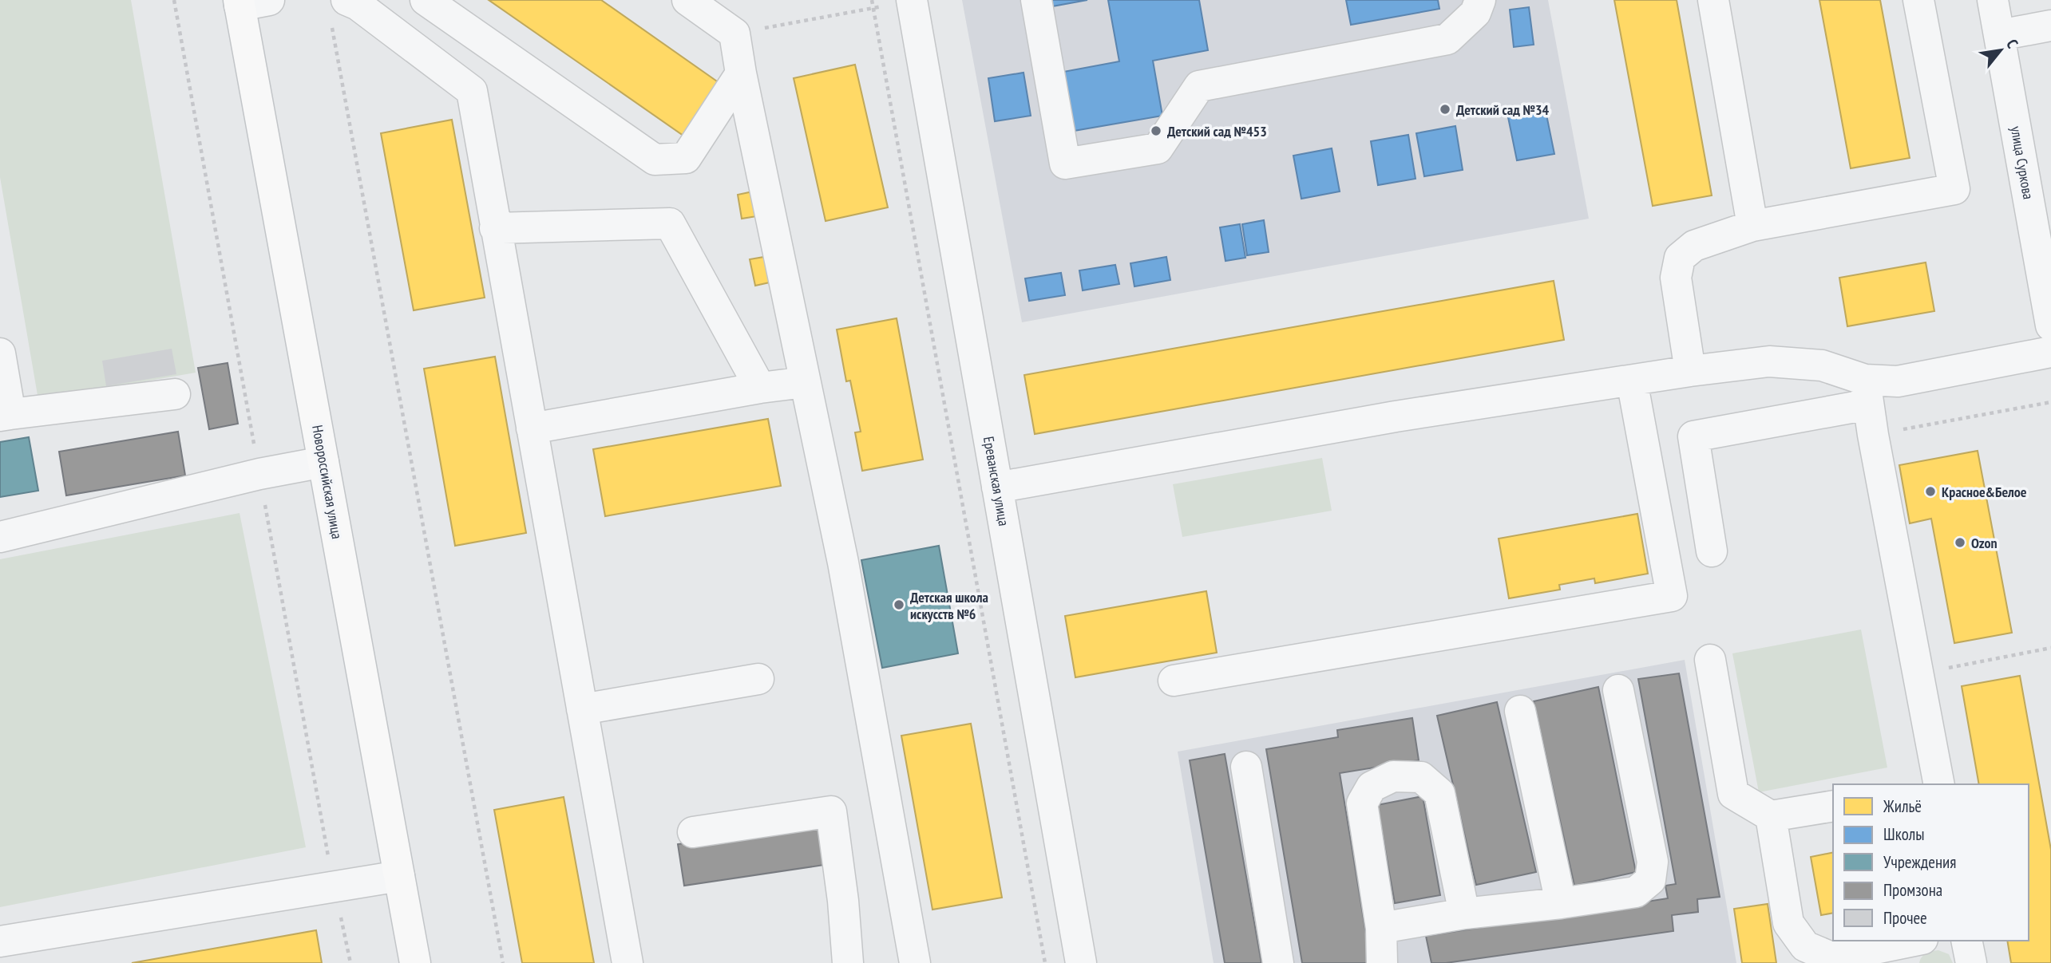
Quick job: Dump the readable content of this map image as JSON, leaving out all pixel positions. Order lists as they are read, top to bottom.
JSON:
{
  "streets": {
    "main road": ["Новороссийская улица"],
    "street": ["улица Суркова", "Ереванская улица"]
  },
  "places": [
    "Детский сад №34",
    "Детский сад №453",
    "Красное&Белое",
    "Ozon",
    "Детская школа искусств №6"
  ],
  "legend": [
    "Жильё",
    "Школы",
    "Учреждения",
    "Промзона",
    "Прочее"
  ],
  "north": "top right"
}
